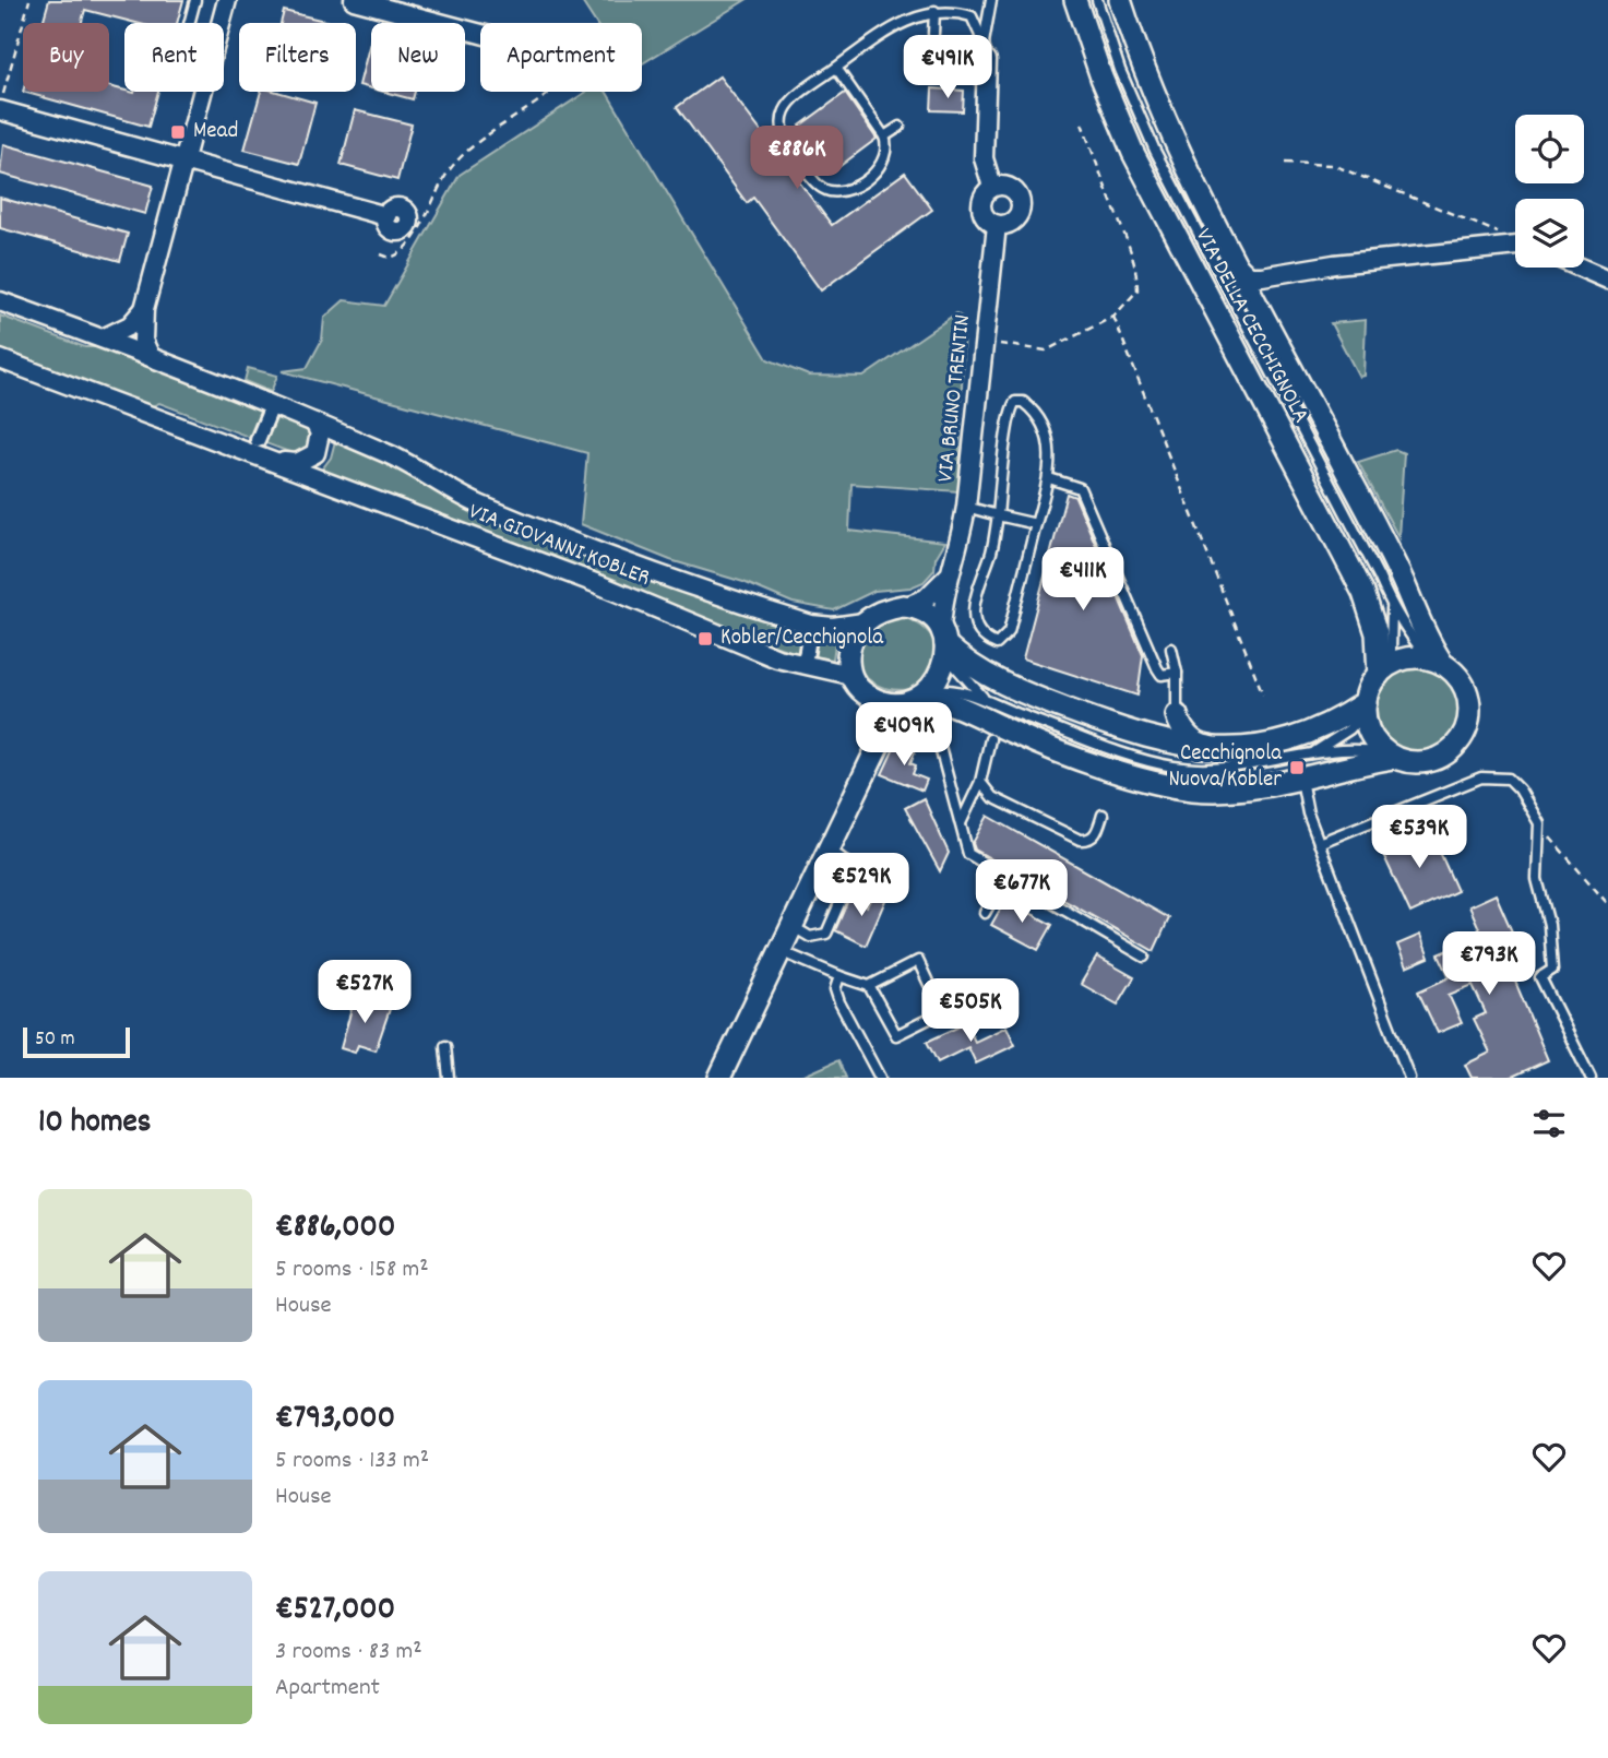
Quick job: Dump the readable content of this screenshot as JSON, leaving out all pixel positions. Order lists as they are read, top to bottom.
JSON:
{
  "streets": {
    "street": ["VIA DELLA CECCHIGNOLA", "VIA BRUNO TRENTIN", "VIA GIOVANNI KOBLER"]
  },
  "crossings": [
    ["VIA BRUNO TRENTIN", "VIA GIOVANNI KOBLER"]
  ],
  "places": {
    "transit": ["Mead", "Kobler/Cecchignola", "Cecchignola Nuova/Kobler"]
  },
  "scale_bar": "50 m",
  "page": {
    "chip": [
      "Buy",
      "Rent",
      "Filters",
      "New",
      "Apartment"
    ],
    "price": [
      "€491K",
      "€886K",
      "€411K",
      "€409K",
      "€539K",
      "€529K",
      "€677K",
      "€793K",
      "€527K",
      "€505K"
    ],
    "scale": "50 m",
    "heading": "10 homes",
    "list": [
      {
        "name": "€886,000",
        "note": "5 rooms · 158 m² · House"
      },
      {
        "name": "€793,000",
        "note": "5 rooms · 133 m² · House"
      },
      {
        "name": "€527,000",
        "note": "3 rooms · 83 m² · Apartment"
      }
    ]
  }
}
